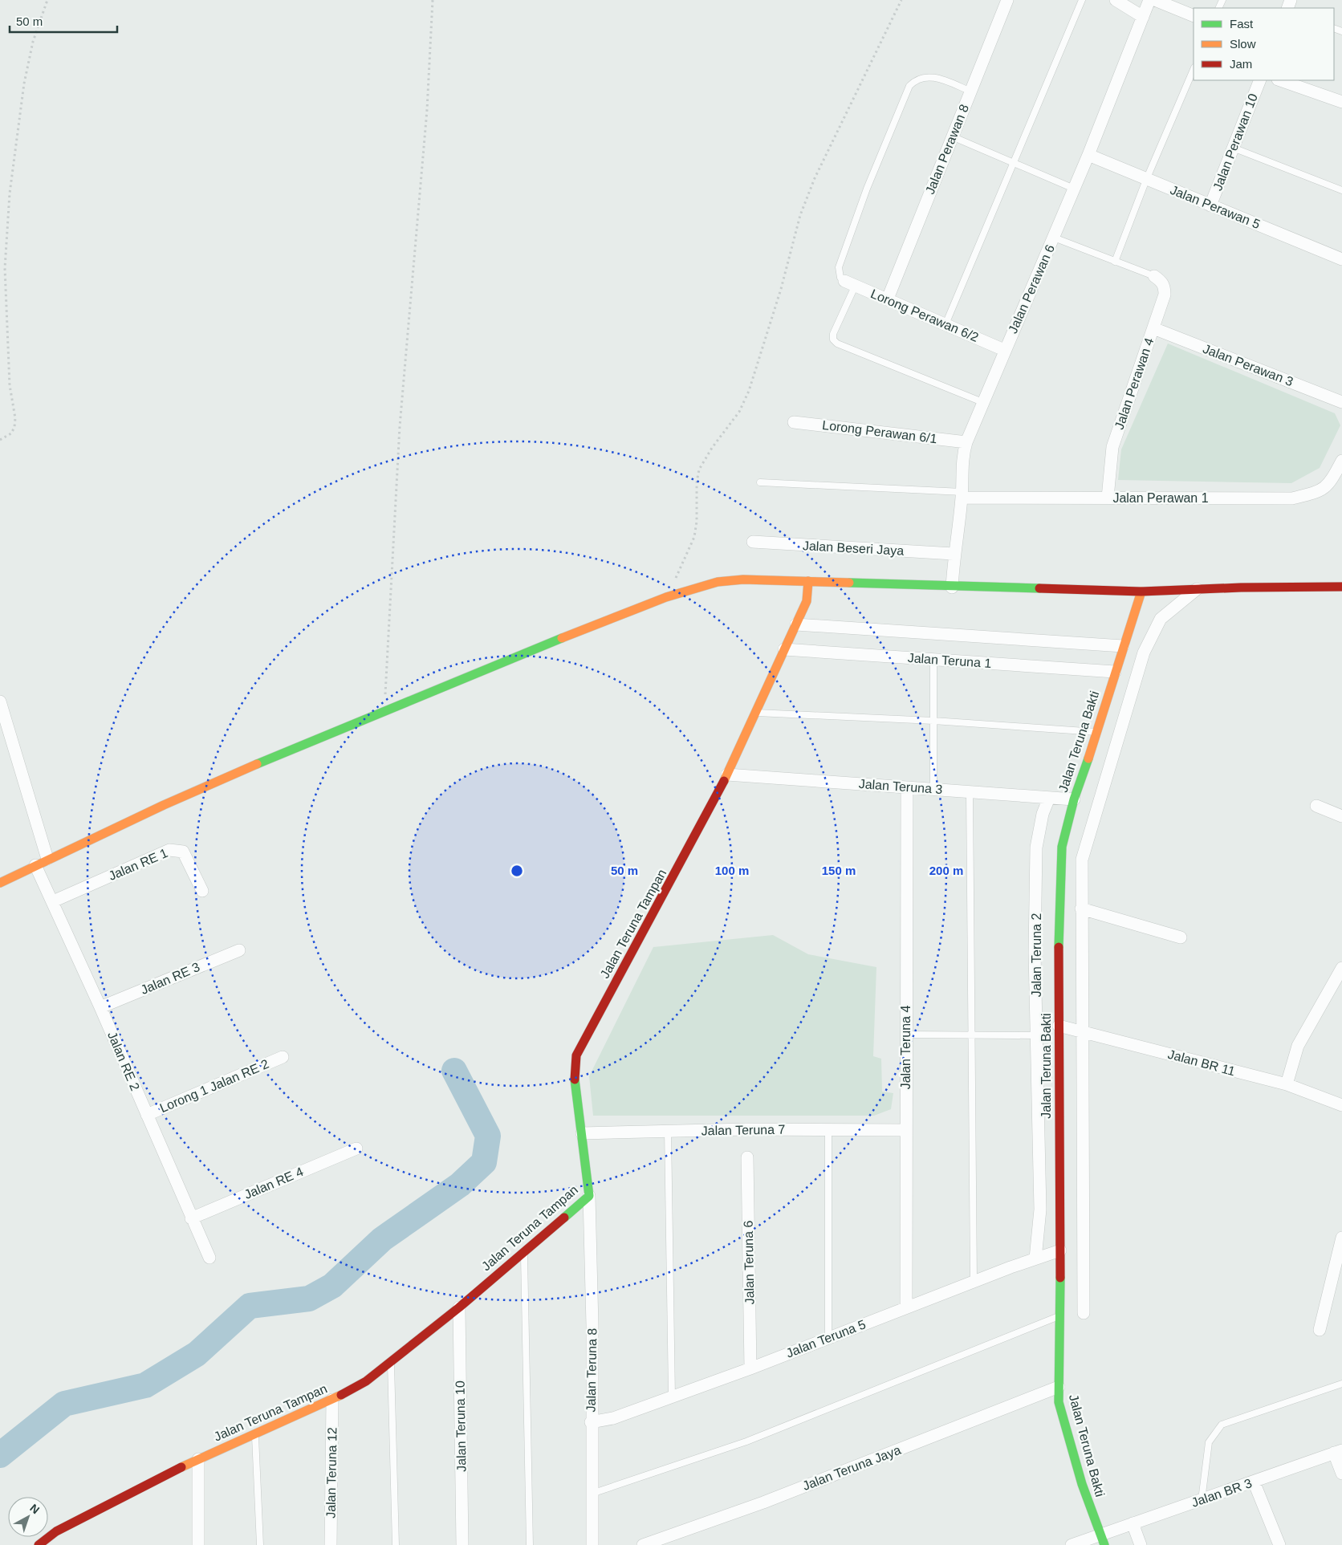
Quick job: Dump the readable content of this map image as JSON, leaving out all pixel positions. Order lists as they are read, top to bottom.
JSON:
{
  "streets": {
    "street": [
      "Jalan Perawan 10",
      "Jalan Perawan 8",
      "Jalan Perawan 5",
      "Jalan Perawan 6",
      "Lorong Perawan 6/2",
      "Jalan Perawan 3",
      "Jalan Perawan 4",
      "Lorong Perawan 6/1",
      "Jalan Perawan 1",
      "Jalan Beseri Jaya",
      "Jalan Teruna 1",
      "Jalan Teruna Bakti",
      "Jalan Teruna 3",
      "Jalan RE 1",
      "Jalan Teruna Tampan",
      "Jalan Teruna 2",
      "Jalan RE 3",
      "Jalan Teruna 4",
      "Jalan RE 2",
      "Jalan BR 11",
      "Lorong 1 Jalan RE 2",
      "Jalan Teruna 7",
      "Jalan RE 4",
      "Jalan Teruna 6",
      "Jalan Teruna 5",
      "Jalan Teruna 8",
      "Jalan Teruna 10",
      "Jalan Teruna Jaya",
      "Jalan Teruna 12",
      "Jalan BR 3"
    ]
  },
  "crossings": [
    ["Jalan Perawan 10", "Jalan Perawan 5"],
    ["Jalan Perawan 8", "Lorong Perawan 6/2"],
    ["Jalan Perawan 5", "Jalan Perawan 6"],
    ["Jalan Perawan 6", "Lorong Perawan 6/2"],
    ["Jalan Perawan 6", "Lorong Perawan 6/1"],
    ["Jalan Perawan 6", "Jalan Perawan 1"],
    ["Jalan Perawan 6", "Jalan Beseri Jaya"],
    ["Jalan Perawan 3", "Jalan Perawan 4"],
    ["Jalan Perawan 4", "Jalan Perawan 1"],
    ["Jalan Teruna 1", "Jalan Teruna Bakti"],
    ["Jalan Teruna 1", "Jalan Teruna Tampan"],
    ["Jalan Teruna Bakti", "Jalan Teruna 3"],
    ["Jalan Teruna Bakti", "Jalan BR 11"],
    ["Jalan Teruna Bakti", "Jalan Teruna 5"],
    ["Jalan Teruna Bakti", "Jalan Teruna Jaya"],
    ["Jalan Teruna Bakti", "Jalan BR 3"],
    ["Jalan Teruna 3", "Jalan Teruna Tampan"],
    ["Jalan Teruna 3", "Jalan Teruna 2"],
    ["Jalan Teruna 3", "Jalan Teruna 4"],
    ["Jalan RE 1", "Jalan RE 2"],
    ["Jalan Teruna Tampan", "Jalan Teruna 7"],
    ["Jalan Teruna Tampan", "Jalan Teruna 8"],
    ["Jalan Teruna Tampan", "Jalan Teruna 10"],
    ["Jalan Teruna Tampan", "Jalan Teruna 12"],
    ["Jalan Teruna 2", "Jalan Teruna 5"],
    ["Jalan RE 3", "Jalan RE 2"],
    ["Jalan Teruna 4", "Jalan Teruna 7"],
    ["Jalan Teruna 4", "Jalan Teruna 5"],
    ["Jalan RE 2", "Lorong 1 Jalan RE 2"],
    ["Jalan RE 2", "Jalan RE 4"],
    ["Jalan Teruna 6", "Jalan Teruna 5"],
    ["Jalan Teruna 5", "Jalan Teruna 8"]
  ],
  "legend": ["Fast", "Slow", "Jam"],
  "scale_bar": "50 m",
  "north": "top right",
  "rings": [
    "50 m",
    "100 m",
    "150 m",
    "200 m"
  ]
}
